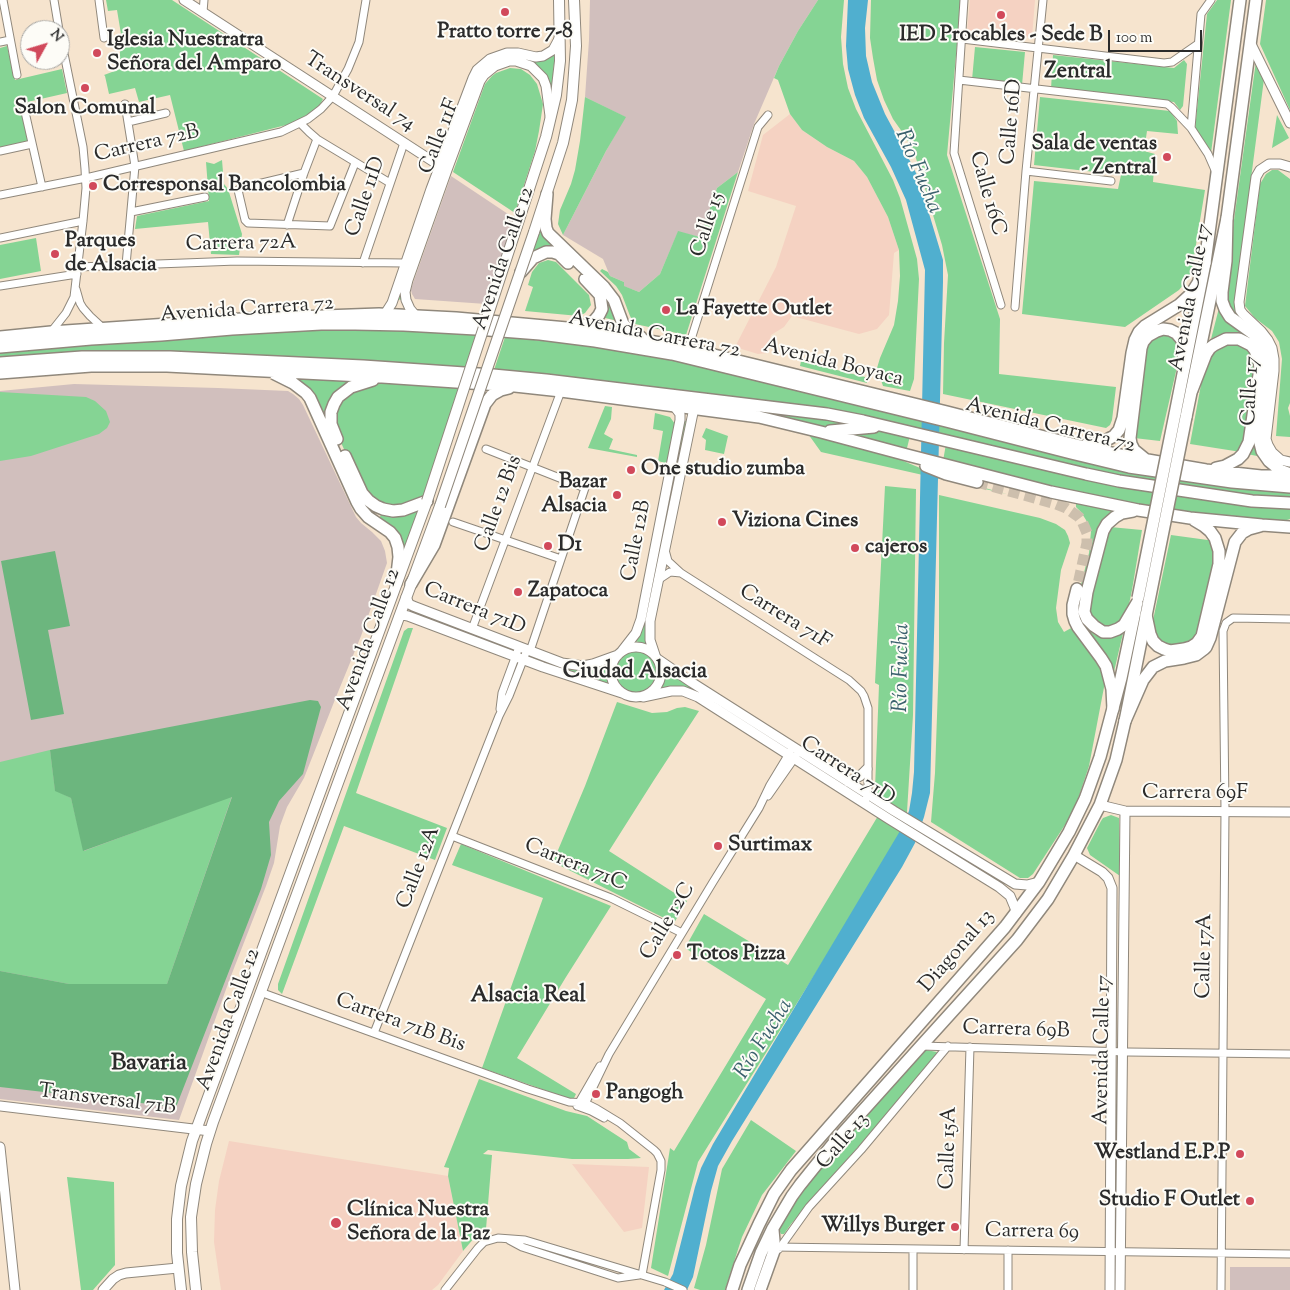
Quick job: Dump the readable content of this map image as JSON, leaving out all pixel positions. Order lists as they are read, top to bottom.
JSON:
{
  "streets": {
    "main road": [
      "Avenida Calle 12",
      "Avenida Calle 17",
      "Avenida Carrera 72",
      "Avenida Boyaca",
      "Diagonal 13"
    ],
    "street": [
      "Transversal 74",
      "Calle 16D",
      "Calle 11F",
      "Carrera 72B",
      "Calle 16C",
      "Calle 11D",
      "Calle 15",
      "Carrera 72A",
      "Calle 17",
      "Calle 12 Bis",
      "Calle 12B",
      "Carrera 71D",
      "Carrera 71F",
      "Carrera 69F",
      "Carrera 71C",
      "Calle 12A",
      "Calle 12C",
      "Calle 17A",
      "Carrera 71B Bis",
      "Carrera 69B",
      "Transversal 71B",
      "Calle 13",
      "Calle 15A",
      "Carrera 69"
    ]
  },
  "crossings": [
    ["Transversal 74", "Calle 11F"],
    ["Transversal 74", "Carrera 72B"],
    ["Transversal 74", "Calle 11D"],
    ["Calle 11F", "Carrera 72A"],
    ["Calle 11F", "Avenida Calle 12"],
    ["Calle 11F", "Avenida Carrera 72"],
    ["Calle 11D", "Carrera 72A"],
    ["Calle 15", "Avenida Carrera 72"],
    ["Avenida Calle 12", "Carrera 71D"],
    ["Avenida Calle 12", "Carrera 71B Bis"],
    ["Avenida Calle 12", "Transversal 71B"],
    ["Avenida Calle 17", "Carrera 69F"],
    ["Avenida Calle 17", "Diagonal 13"],
    ["Avenida Calle 17", "Carrera 69B"],
    ["Avenida Calle 17", "Carrera 69"],
    ["Avenida Carrera 72", "Avenida Boyaca"],
    ["Calle 12 Bis", "Carrera 71D"],
    ["Calle 12 Bis", "Calle 12A"],
    ["Calle 12B", "Carrera 71D"],
    ["Calle 12B", "Carrera 71F"],
    ["Carrera 71D", "Calle 12A"],
    ["Carrera 71D", "Calle 12C"],
    ["Carrera 71D", "Diagonal 13"],
    ["Carrera 69F", "Diagonal 13"],
    ["Carrera 69F", "Calle 17A"],
    ["Carrera 71C", "Calle 12A"],
    ["Carrera 71C", "Calle 12C"],
    ["Calle 12A", "Carrera 71B Bis"],
    ["Calle 12C", "Carrera 71B Bis"],
    ["Diagonal 13", "Carrera 69B"],
    ["Calle 17A", "Carrera 69B"],
    ["Calle 17A", "Carrera 69"],
    ["Carrera 69B", "Calle 13"],
    ["Carrera 69B", "Calle 15A"],
    ["Calle 13", "Carrera 69"],
    ["Calle 15A", "Carrera 69"]
  ],
  "districts": [
    "Zentral",
    "Ciudad Alsacia",
    "Alsacia Real",
    "Bavaria"
  ],
  "water": ["Río Fucha"],
  "places": [
    "Pratto torre 7-8",
    "IED Procables - Sede B",
    "Iglesia Nuestratra Señora del Amparo",
    "Salon Comunal",
    "Sala de ventas - Zentral",
    "Corresponsal Bancolombia",
    "Parques de Alsacia",
    "La Fayette Outlet",
    "One studio zumba",
    "Bazar Alsacia",
    "Viziona Cines",
    "D1",
    "cajeros",
    "Zapatoca",
    "Surtimax",
    "Totos Pizza",
    "Pangogh",
    "Westland E.P.P",
    "Studio F Outlet",
    "Clínica Nuestra Señora de la Paz",
    "Willys Burger"
  ],
  "scale_bar": "100 m",
  "north": "top right"
}
